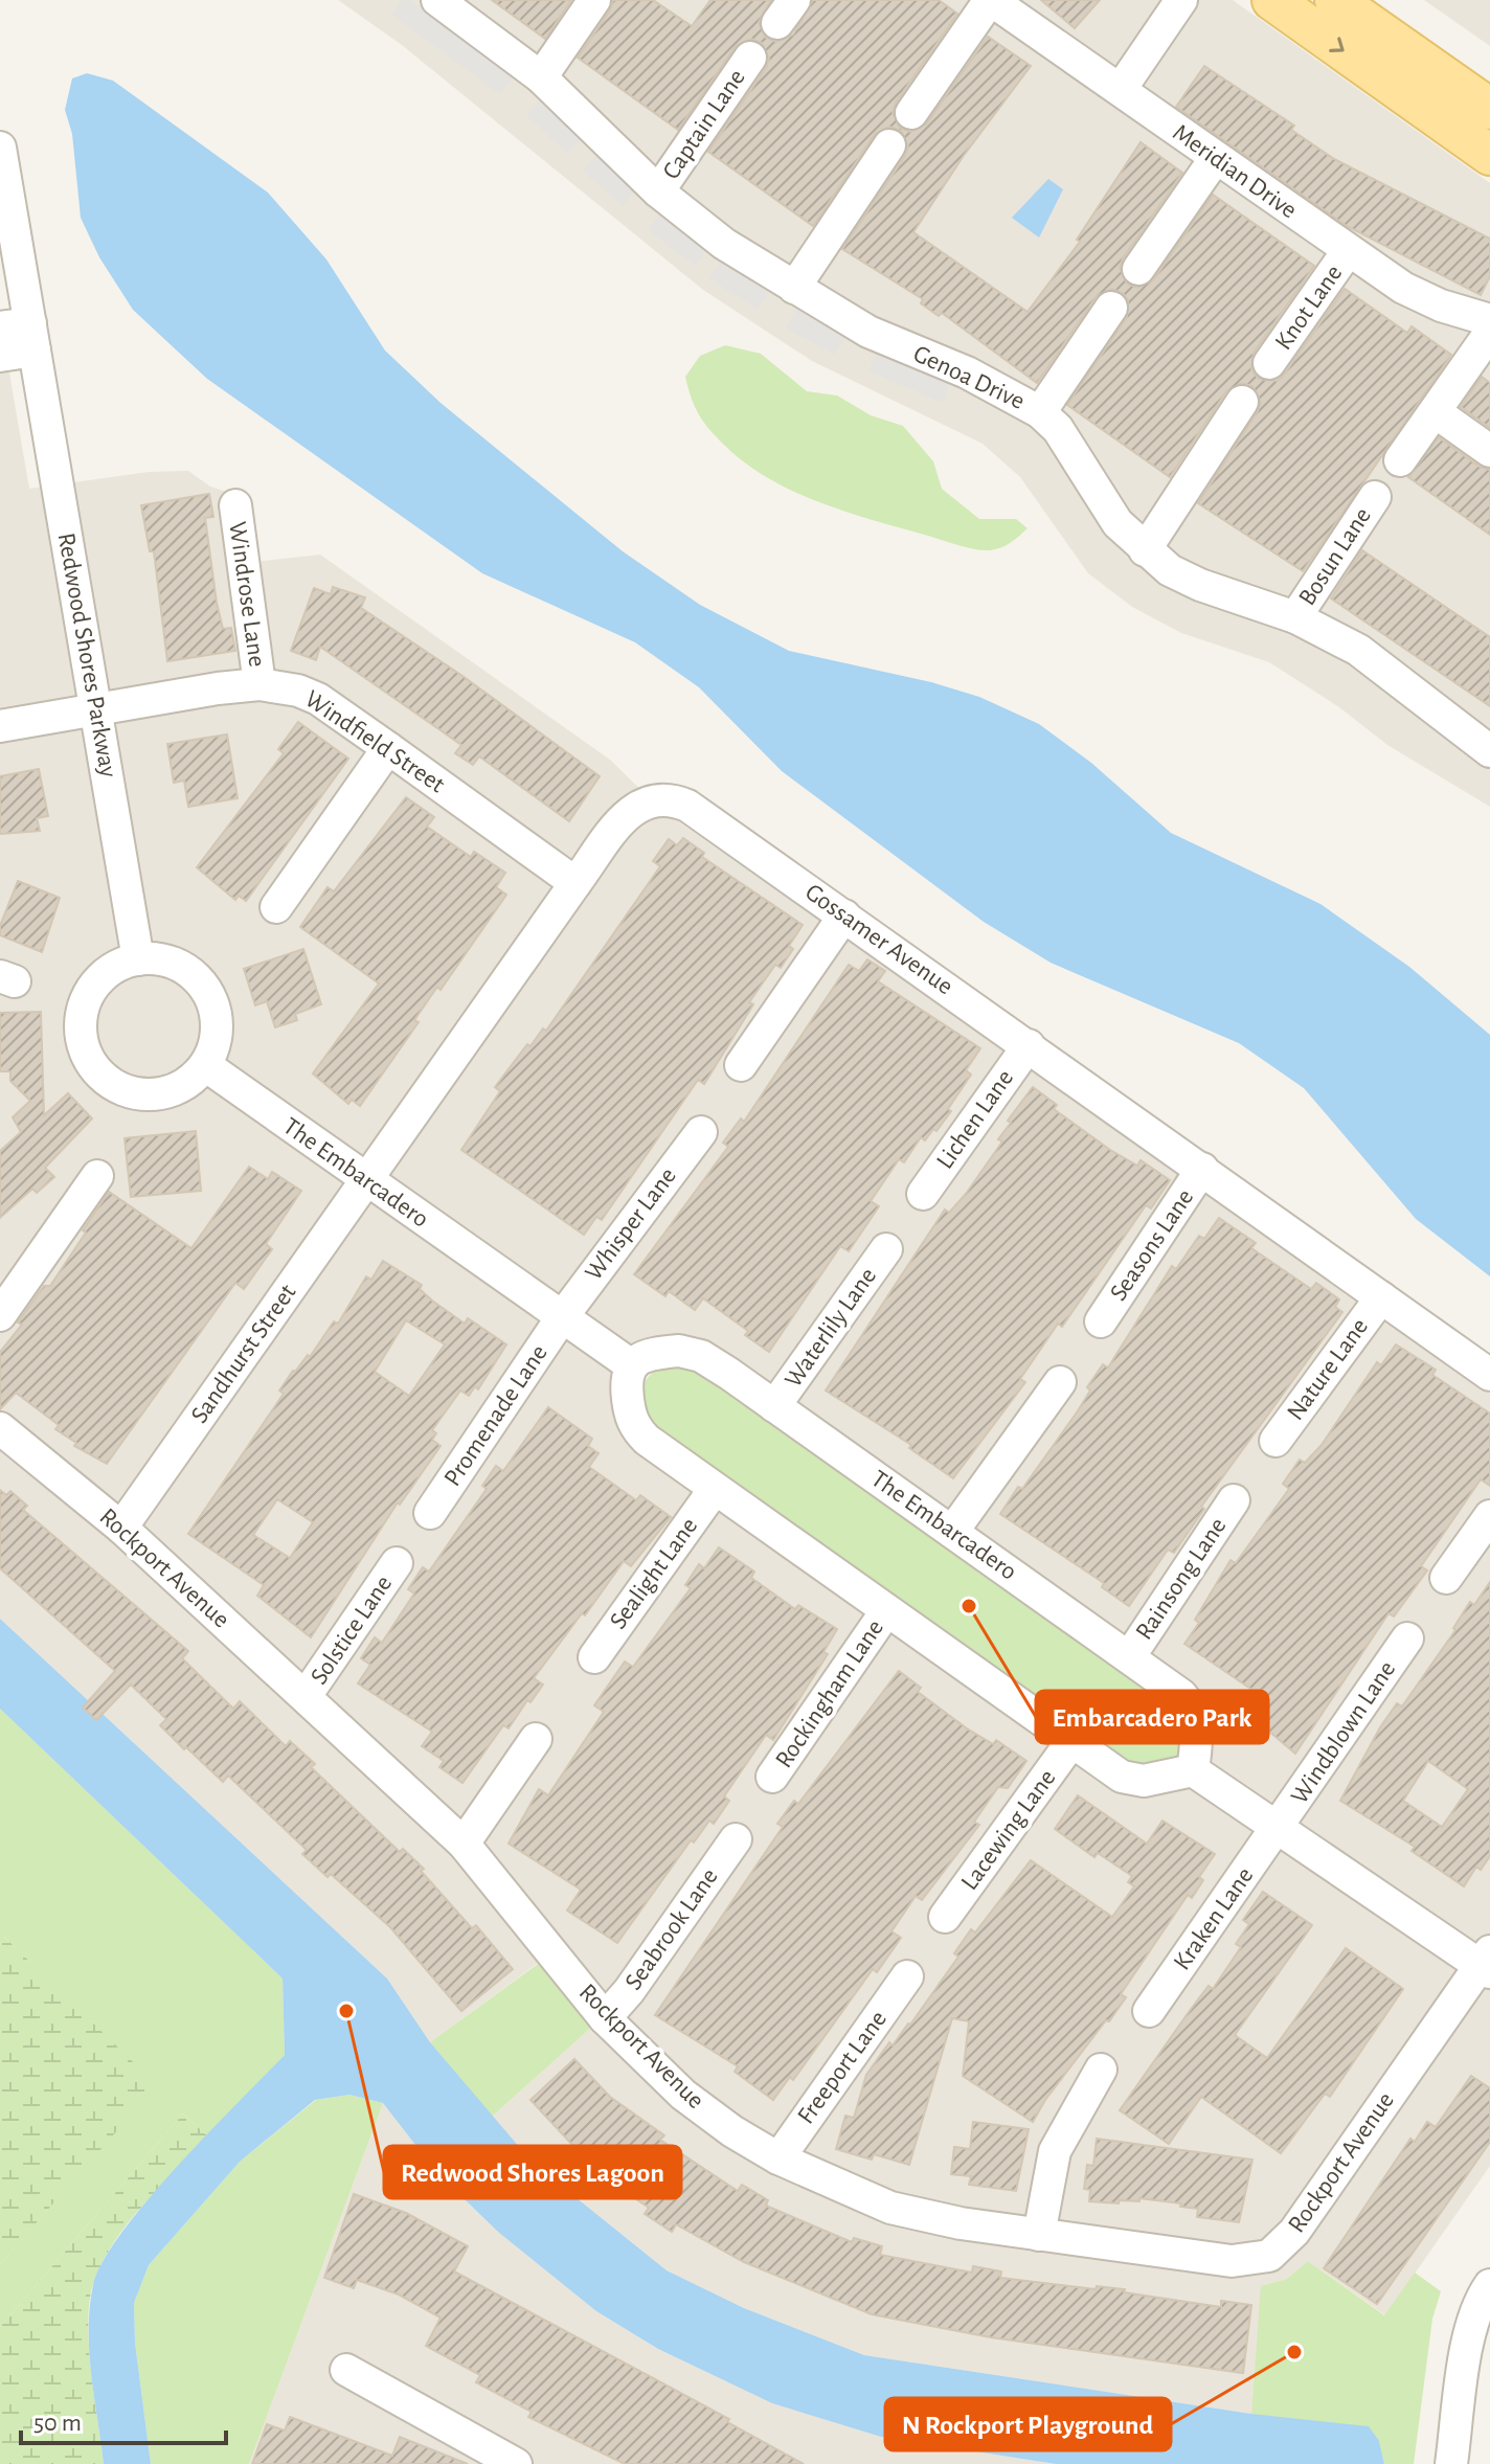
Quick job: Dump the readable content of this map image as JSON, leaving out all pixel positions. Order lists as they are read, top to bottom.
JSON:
{
  "streets": {
    "street": [
      "Captain Lane",
      "Meridian Drive",
      "Knot Lane",
      "Genoa Drive",
      "Bosun Lane",
      "Windrose Lane",
      "Redwood Shores Parkway",
      "Windfield Street",
      "Gossamer Avenue",
      "Lichen Lane",
      "The Embarcadero",
      "Whisper Lane",
      "Seasons Lane",
      "Waterlily Lane",
      "Sandhurst Street",
      "Nature Lane",
      "Promenade Lane",
      "Rockport Avenue",
      "Sealight Lane",
      "Rainsong Lane",
      "Solstice Lane",
      "Rockingham Lane",
      "Windblown Lane",
      "Lacewing Lane",
      "Kraken Lane",
      "Seabrook Lane",
      "Freeport Lane"
    ]
  },
  "crossings": [
    ["Captain Lane", "Genoa Drive"],
    ["Meridian Drive", "Knot Lane"],
    ["Genoa Drive", "Bosun Lane"],
    ["Windrose Lane", "Windfield Street"],
    ["Redwood Shores Parkway", "Windfield Street"],
    ["Redwood Shores Parkway", "The Embarcadero"],
    ["Windfield Street", "Gossamer Avenue"],
    ["Gossamer Avenue", "Lichen Lane"],
    ["Gossamer Avenue", "The Embarcadero"],
    ["Gossamer Avenue", "Seasons Lane"],
    ["Gossamer Avenue", "Sandhurst Street"],
    ["Gossamer Avenue", "Nature Lane"],
    ["The Embarcadero", "Whisper Lane"],
    ["The Embarcadero", "Waterlily Lane"],
    ["The Embarcadero", "Sandhurst Street"],
    ["The Embarcadero", "Promenade Lane"],
    ["The Embarcadero", "Rainsong Lane"],
    ["Whisper Lane", "Promenade Lane"],
    ["Sandhurst Street", "Rockport Avenue"],
    ["Rockport Avenue", "Solstice Lane"],
    ["Rockport Avenue", "Seabrook Lane"],
    ["Rockport Avenue", "Freeport Lane"],
    ["Windblown Lane", "Kraken Lane"]
  ],
  "places": ["Embarcadero Park", "Redwood Shores Lagoon", "N Rockport Playground"],
  "scale_bar": "50 m"
}
